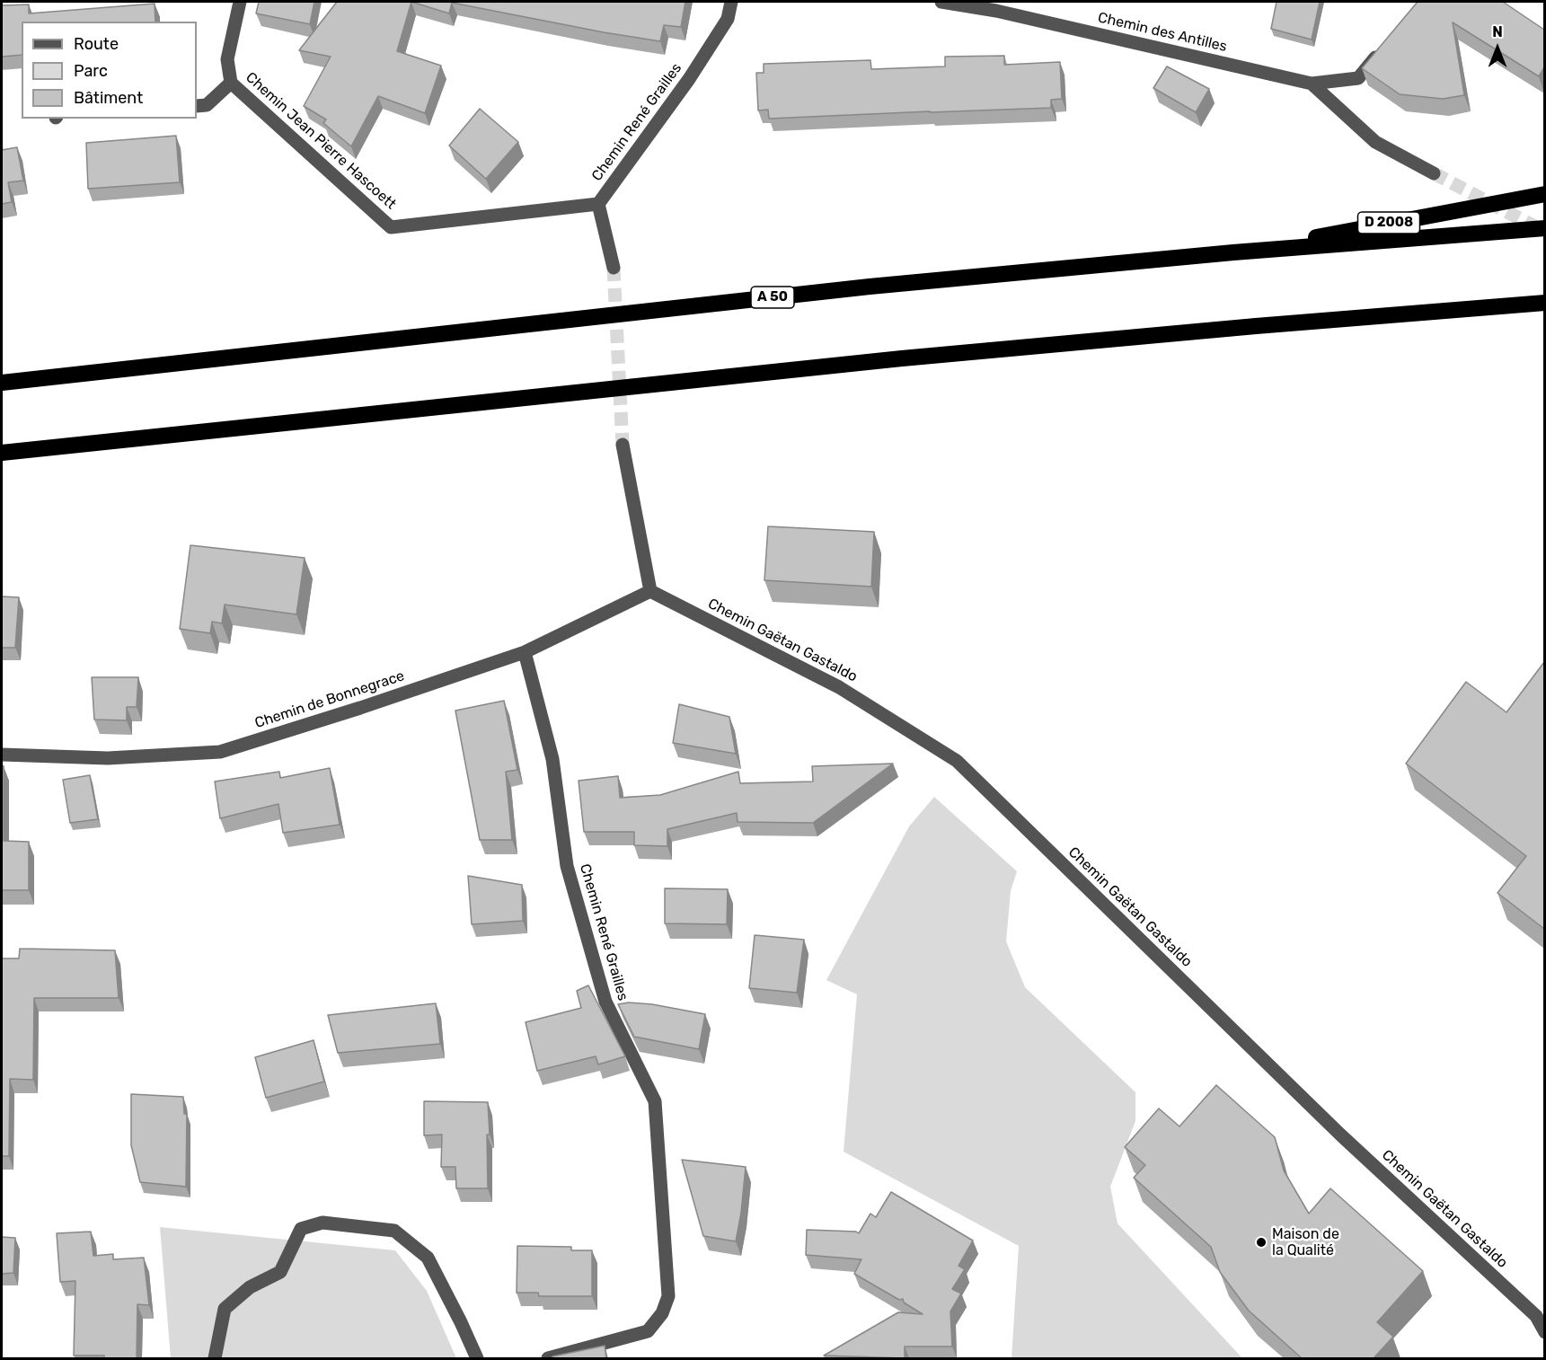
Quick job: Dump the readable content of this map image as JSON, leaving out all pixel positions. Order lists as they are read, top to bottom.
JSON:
{
  "streets": {
    "highway": ["D 2008", "A 50"],
    "street": [
      "Chemin des Antilles",
      "Chemin René Grailles",
      "Chemin Jean Pierre Hascoett",
      "Chemin Gaëtan Gastaldo",
      "Chemin de Bonnegrace"
    ]
  },
  "crossings": [
    ["Chemin René Grailles", "Chemin Jean Pierre Hascoett"],
    ["Chemin René Grailles", "Chemin de Bonnegrace"],
    ["D 2008", "A 50"],
    ["Chemin Gaëtan Gastaldo", "Chemin de Bonnegrace"]
  ],
  "places": ["Maison de la Qualité"],
  "legend": ["Route", "Parc", "Bâtiment"],
  "north": "top"
}
